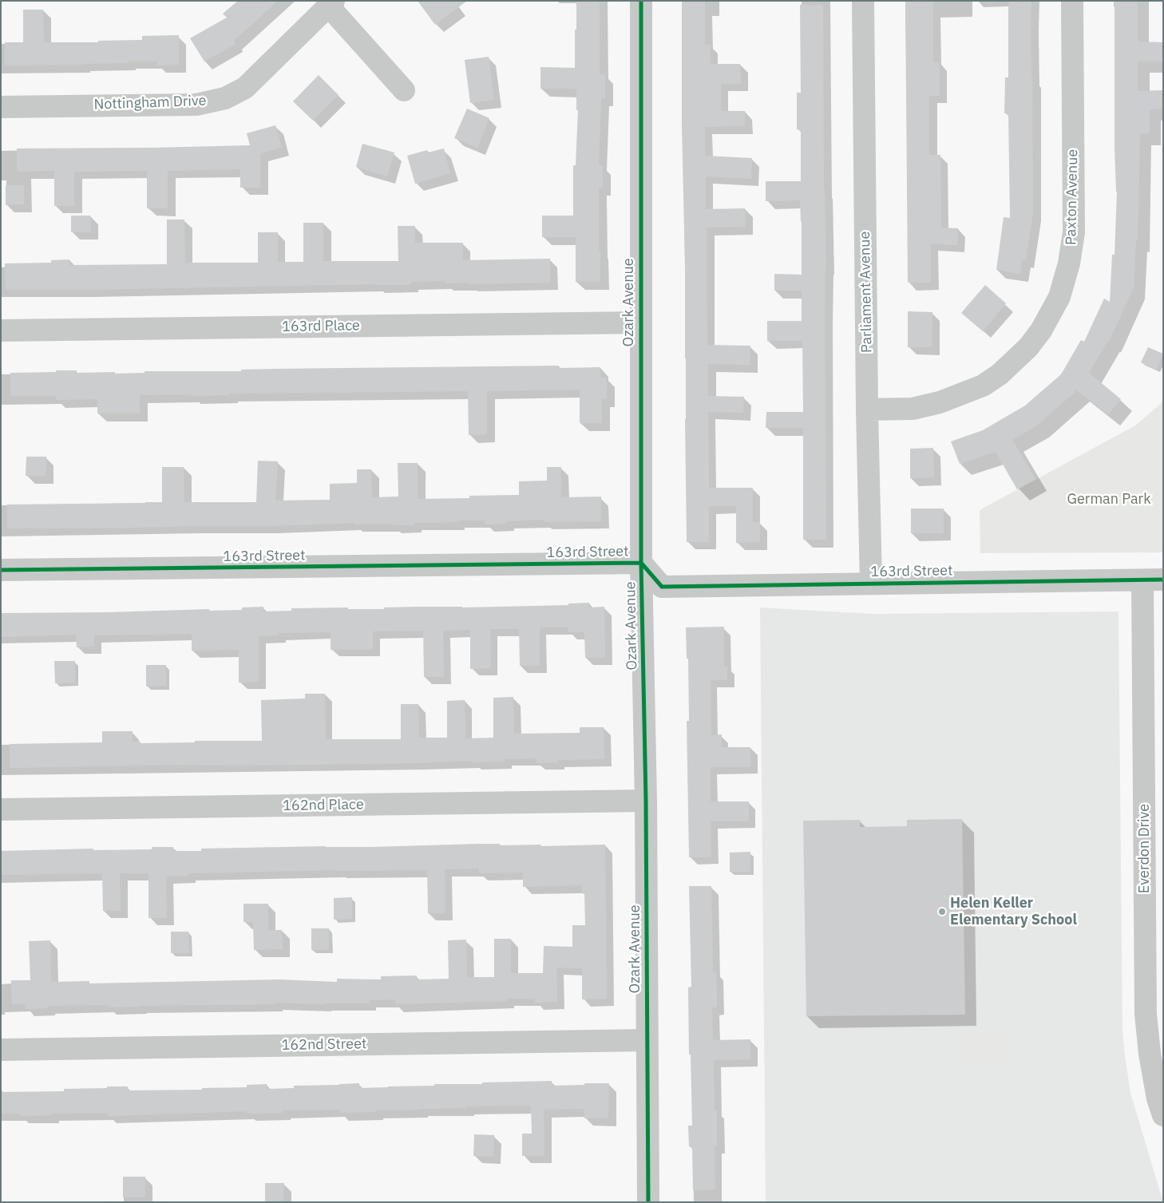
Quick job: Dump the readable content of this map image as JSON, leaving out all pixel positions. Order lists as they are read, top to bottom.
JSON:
{
  "streets": {
    "street": [
      "Nottingham Drive",
      "Paxton Avenue",
      "Parliament Avenue",
      "Ozark Avenue",
      "163rd Place",
      "163rd Street",
      "162nd Place",
      "Everdon Drive",
      "162nd Street"
    ]
  },
  "crossings": [
    ["Paxton Avenue", "Parliament Avenue"],
    ["Parliament Avenue", "163rd Street"],
    ["Ozark Avenue", "163rd Place"],
    ["Ozark Avenue", "163rd Street"],
    ["Ozark Avenue", "162nd Place"],
    ["Ozark Avenue", "162nd Street"],
    ["163rd Street", "Everdon Drive"]
  ],
  "parks": ["German Park"],
  "places": ["Helen Keller Elementary School"]
}
